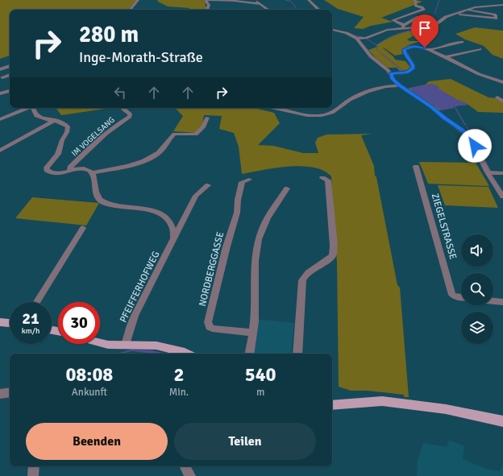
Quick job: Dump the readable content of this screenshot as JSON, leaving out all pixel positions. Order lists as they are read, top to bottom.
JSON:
{
  "streets": {
    "street": [
      "IM VOGELSANG",
      "ZIEGELSTRASSE",
      "NORDBERGGASSE",
      "PFEIFFERHOFWEG"
    ]
  },
  "page": {
    "turn": ["280 m", "Inge-Morath-Straße"],
    "speed": "21 km/h",
    "limit": "30",
    "eta": [
      "08:08",
      "Ankunft",
      "2",
      "Min.",
      "540",
      "m"
    ],
    "buttons": ["Beenden", "Teilen"]
  }
}
